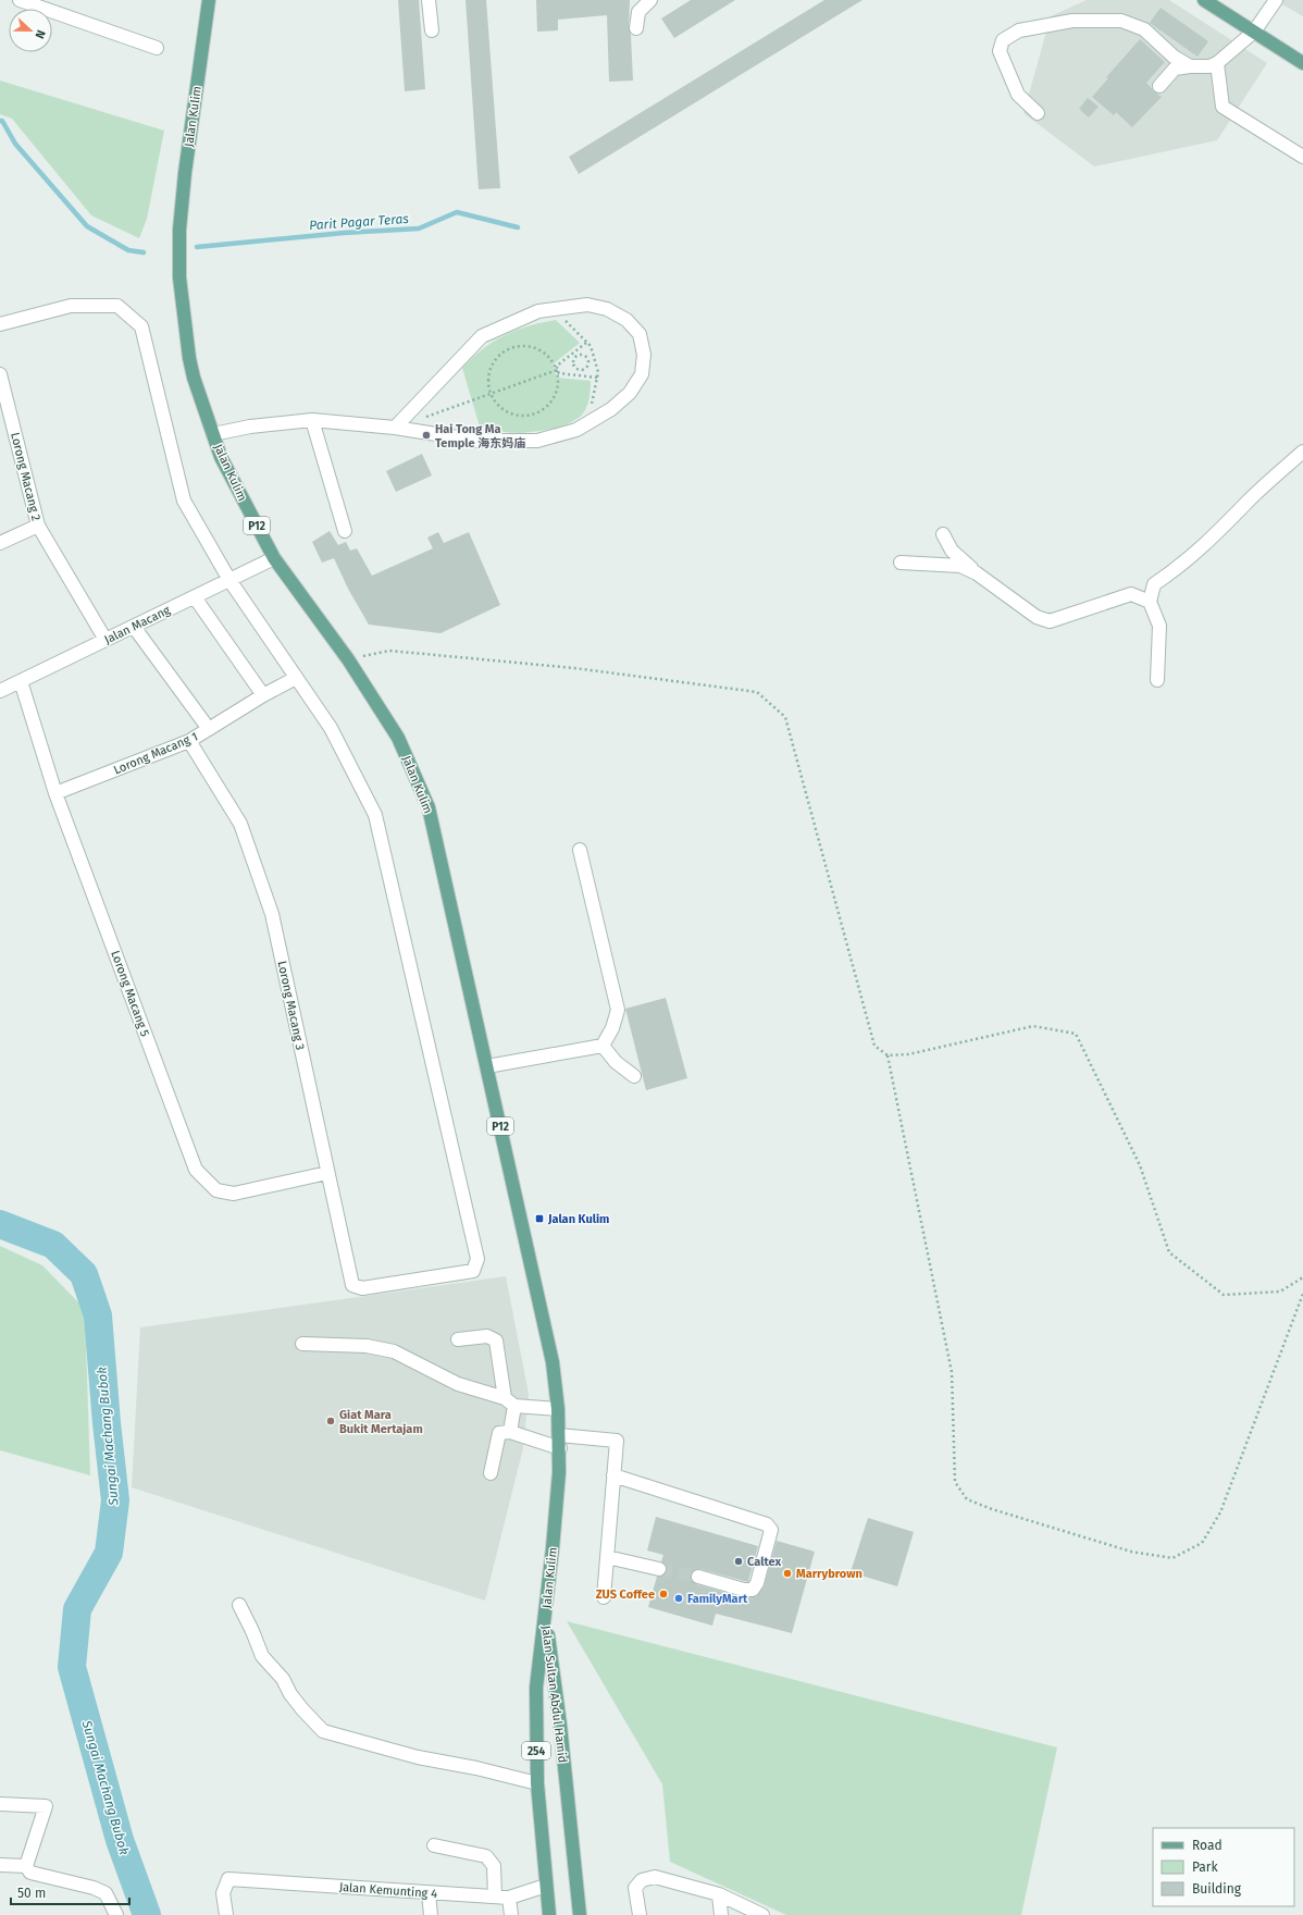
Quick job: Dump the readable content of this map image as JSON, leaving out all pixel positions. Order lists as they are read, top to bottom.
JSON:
{
  "streets": {
    "main road": [
      "Jalan Kulim",
      "P12",
      "Jalan Sultan Abdul Hamid",
      "254"
    ],
    "street": [
      "Lorong Macang 2",
      "Jalan Macang",
      "Lorong Macang 1",
      "Lorong Macang 5",
      "Lorong Macang 3",
      "Jalan Kemunting 4"
    ]
  },
  "crossings": [
    ["Jalan Kulim", "Jalan Macang"],
    ["Jalan Kulim", "Jalan Sultan Abdul Hamid"],
    ["Lorong Macang 2", "Jalan Macang"],
    ["Jalan Macang", "Lorong Macang 5"],
    ["Lorong Macang 1", "Lorong Macang 5"],
    ["Lorong Macang 1", "Lorong Macang 3"],
    ["Lorong Macang 5", "Lorong Macang 3"],
    ["Jalan Sultan Abdul Hamid", "Jalan Kemunting 4"]
  ],
  "water": ["Parit Pagar Teras", "Sungai Machang Bubok"],
  "places": {
    "other": [
      "Hai Tong Ma Temple 海东妈庙",
      "Giat Mara Bukit Mertajam",
      "Caltex",
      "Marrybrown",
      "ZUS Coffee",
      "FamilyMart"
    ],
    "transit": ["Jalan Kulim"]
  },
  "legend": ["Road", "Park", "Building"],
  "scale_bar": "50 m",
  "north": "right"
}
